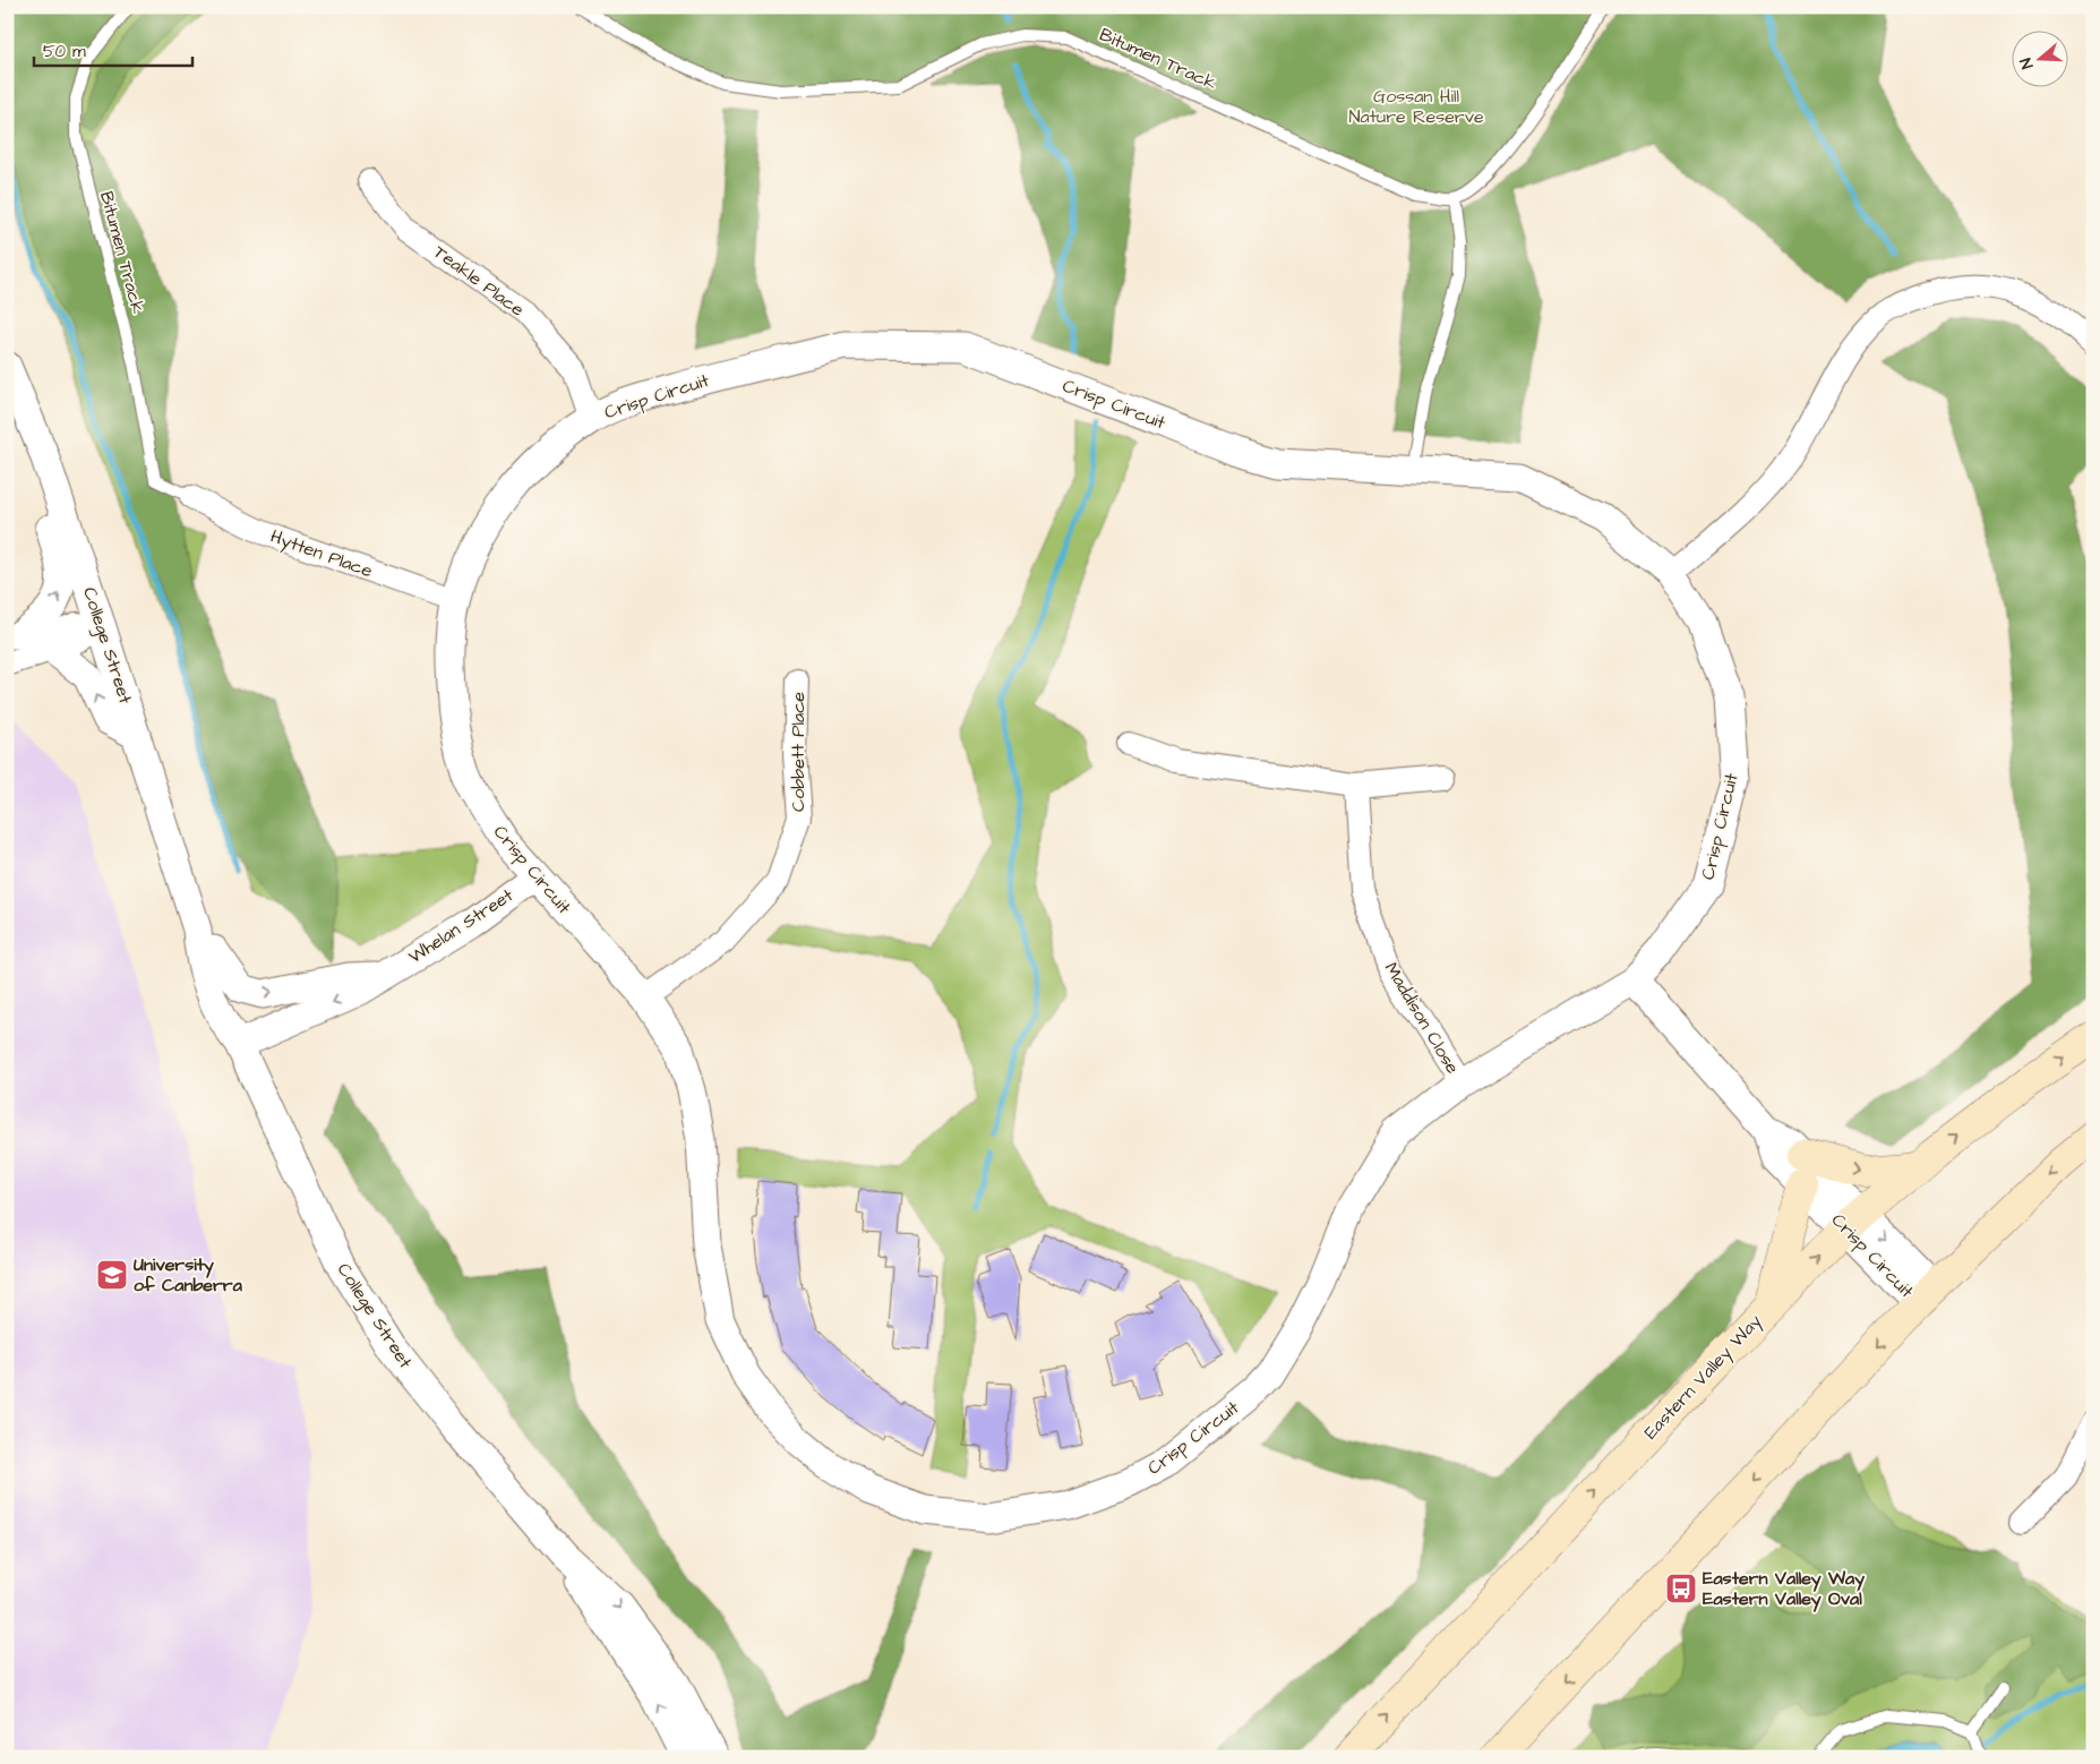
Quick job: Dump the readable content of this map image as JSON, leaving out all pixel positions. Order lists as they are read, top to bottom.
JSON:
{
  "streets": {
    "main road": ["Eastern Valley Way"],
    "street": [
      "Teakle Place",
      "Crisp Circuit",
      "Hytten Place",
      "College Street",
      "Cobbett Place",
      "Whelan Street",
      "Maddison Close"
    ],
    "lane": ["Bitumen Track"]
  },
  "crossings": [
    ["Bitumen Track", "Hytten Place"],
    ["Teakle Place", "Crisp Circuit"],
    ["Crisp Circuit", "Hytten Place"],
    ["Crisp Circuit", "Cobbett Place"],
    ["Crisp Circuit", "Whelan Street"],
    ["Crisp Circuit", "Maddison Close"],
    ["Crisp Circuit", "Eastern Valley Way"],
    ["College Street", "Whelan Street"]
  ],
  "parks": ["Gossan Hill Nature Reserve"],
  "places": {
    "school or university": ["University of Canberra"],
    "bus stop": ["Eastern Valley Way Eastern Valley Oval"]
  },
  "scale_bar": "50 m",
  "north": "left"
}
